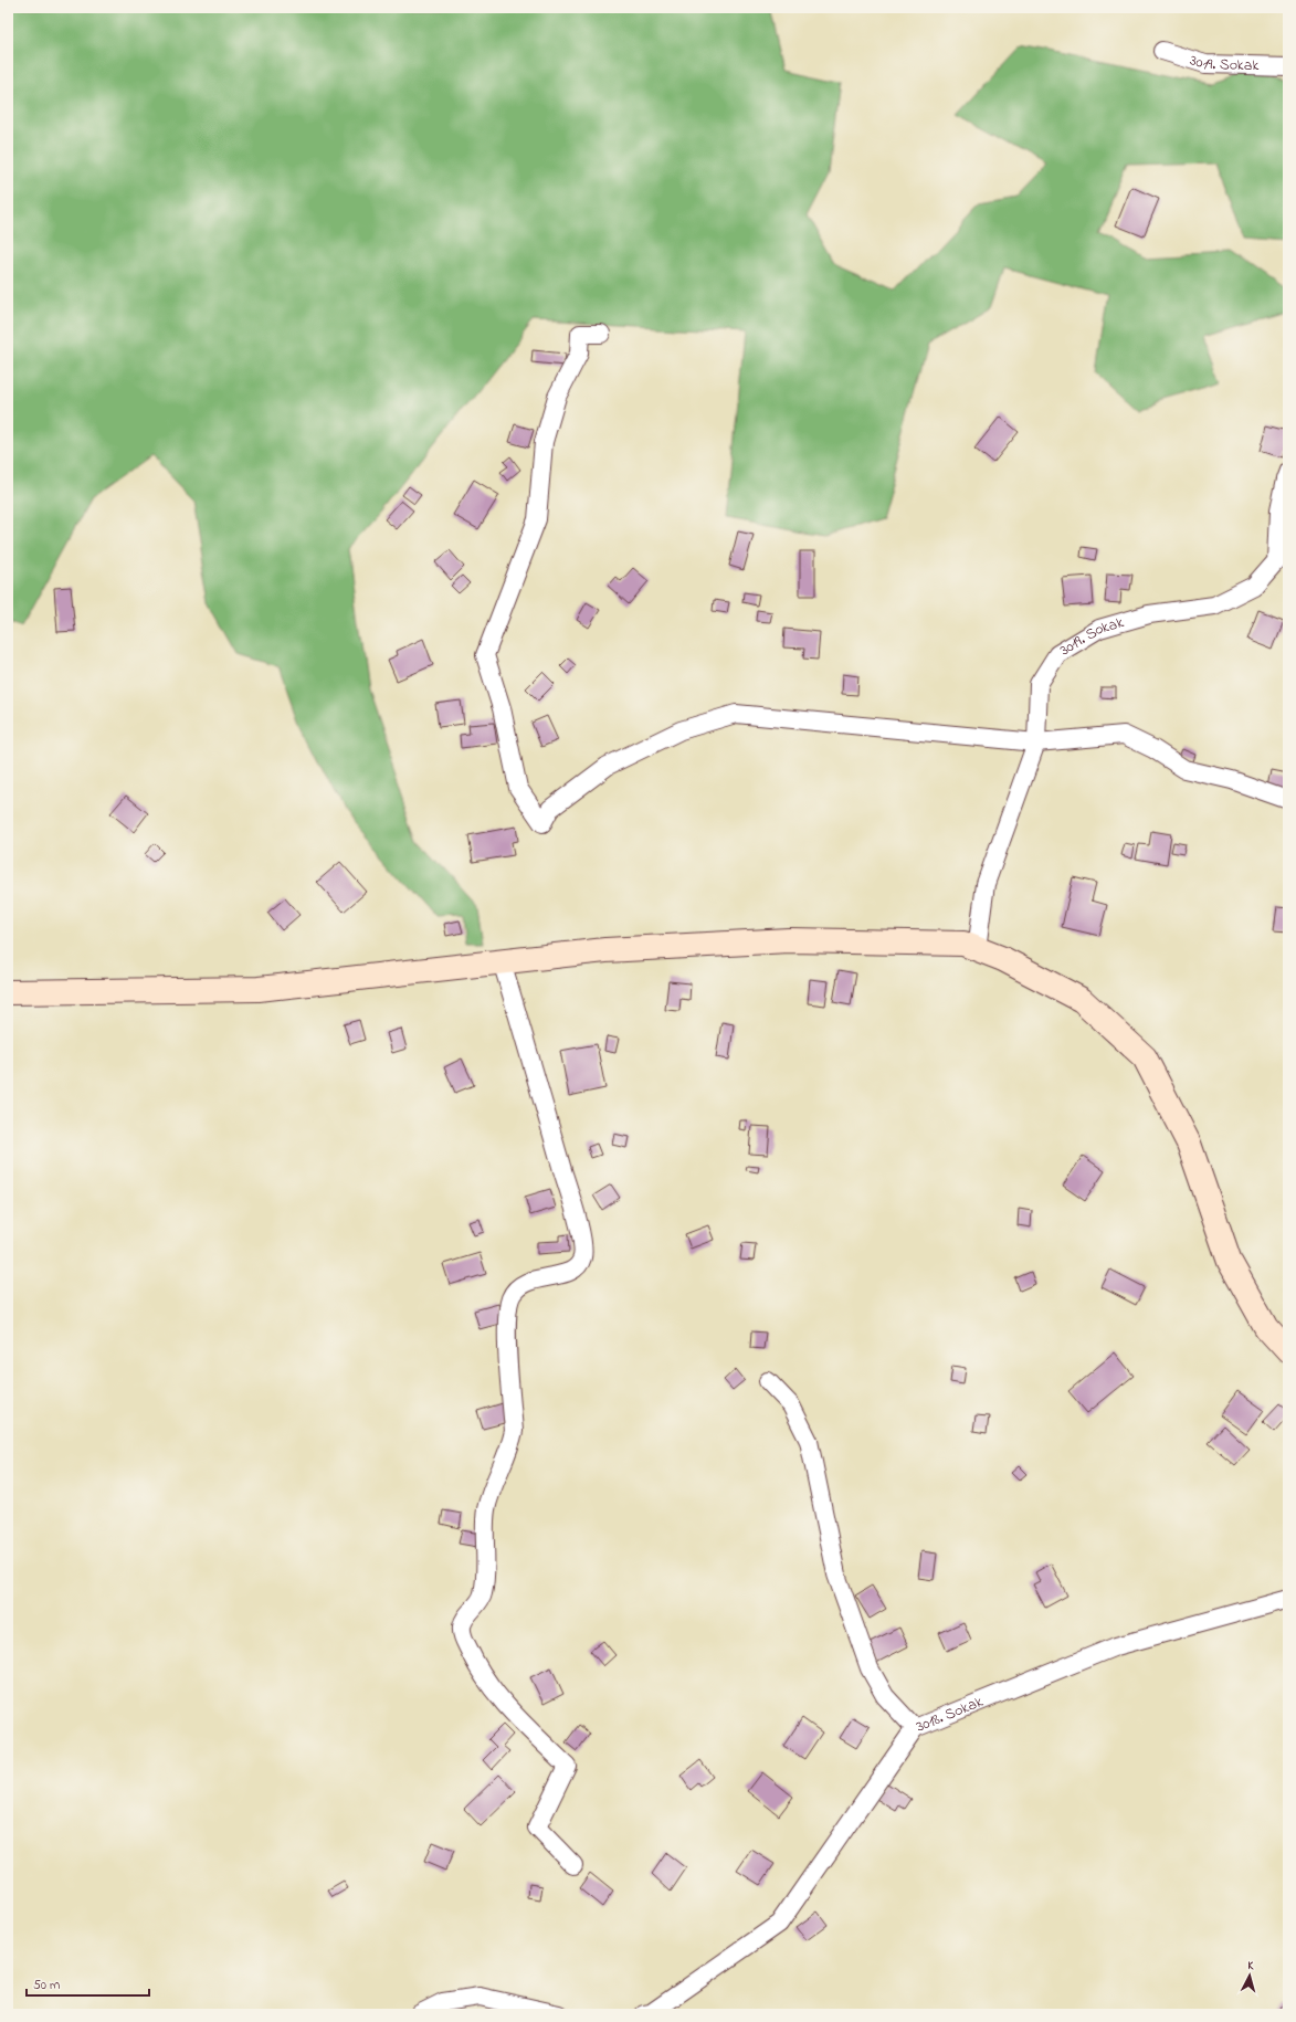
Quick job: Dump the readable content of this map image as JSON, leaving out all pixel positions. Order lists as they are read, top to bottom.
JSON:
{
  "streets": {
    "street": ["3019. Sokak", "3018. Sokak"]
  },
  "scale_bar": "50 m",
  "north": "top"
}
